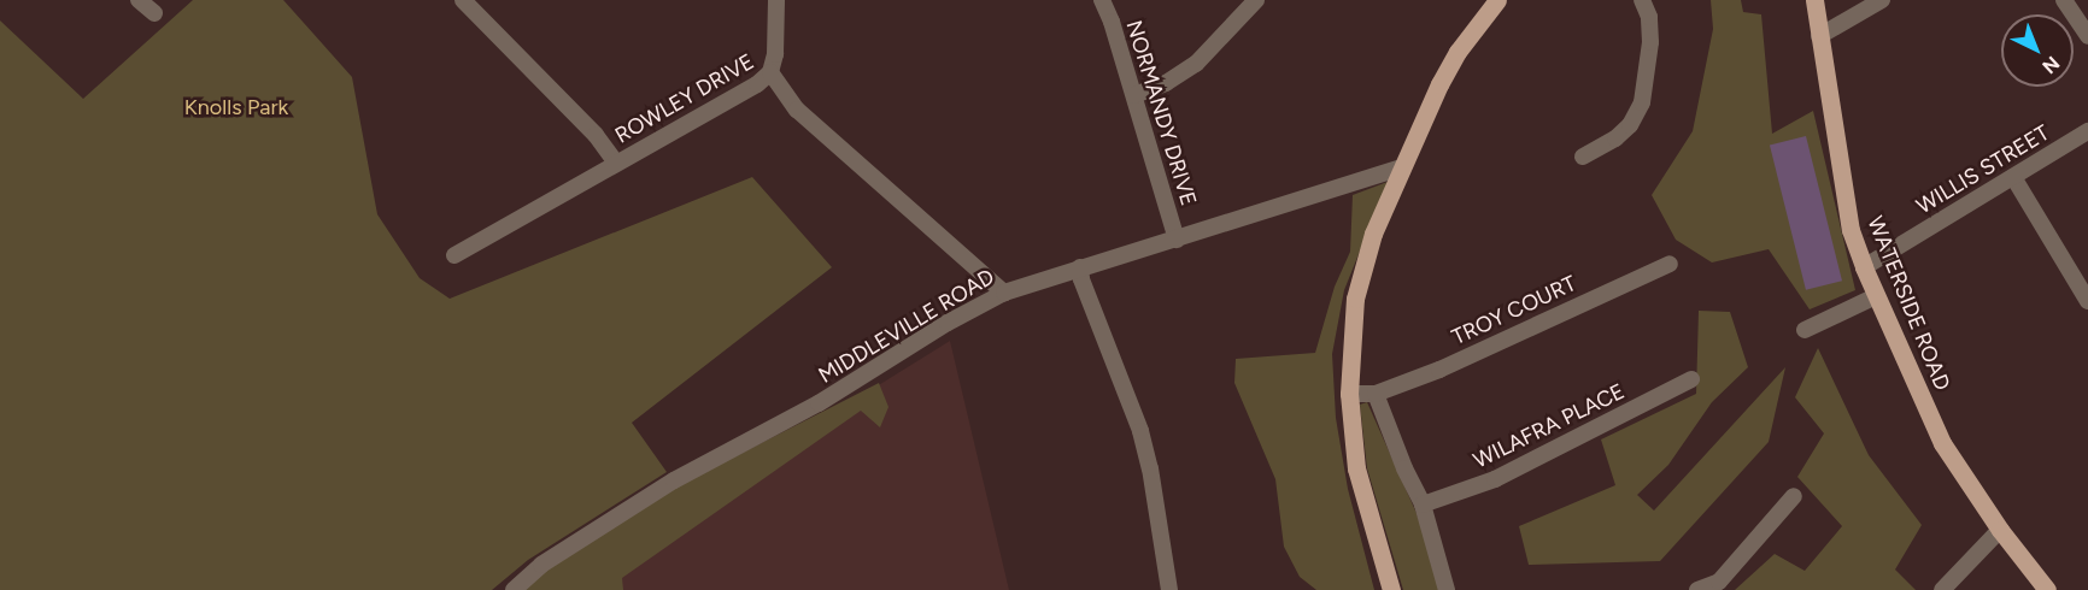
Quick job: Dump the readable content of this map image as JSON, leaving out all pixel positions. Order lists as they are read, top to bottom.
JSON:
{
  "streets": {
    "main road": ["WATERSIDE ROAD"],
    "street": [
      "ROWLEY DRIVE",
      "NORMANDY DRIVE",
      "WILLIS STREET",
      "TROY COURT",
      "MIDDLEVILLE ROAD",
      "WILAFRA PLACE"
    ]
  },
  "crossings": [
    ["ROWLEY DRIVE", "MIDDLEVILLE ROAD"],
    ["NORMANDY DRIVE", "MIDDLEVILLE ROAD"],
    ["WILLIS STREET", "WATERSIDE ROAD"]
  ],
  "parks": ["Knolls Park"],
  "north": "bottom right"
}
